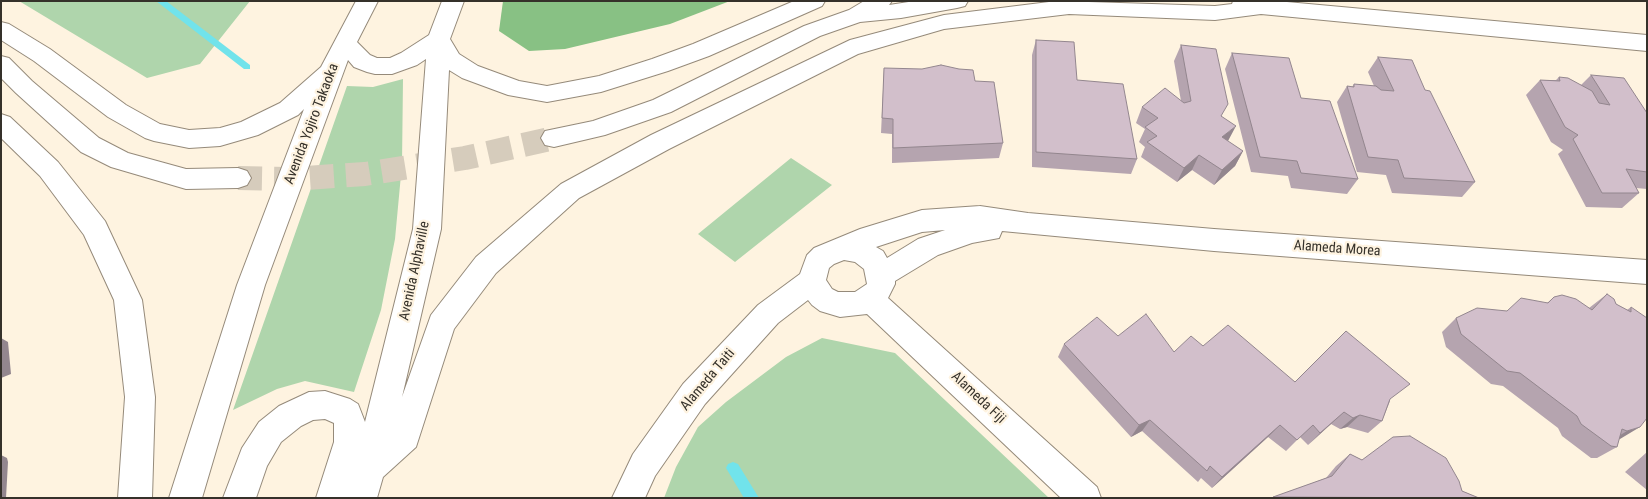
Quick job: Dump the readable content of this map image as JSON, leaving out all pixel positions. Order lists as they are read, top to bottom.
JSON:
{
  "streets": {
    "main road": [
      "Avenida Yojiro Takaoka",
      "Alameda Morea",
      "Avenida Alphaville",
      "Alameda Taiti",
      "Alameda Fiji"
    ]
  },
  "crossings": [
    ["Alameda Morea", "Alameda Taiti"],
    ["Alameda Morea", "Alameda Fiji"],
    ["Alameda Taiti", "Alameda Fiji"]
  ]
}
